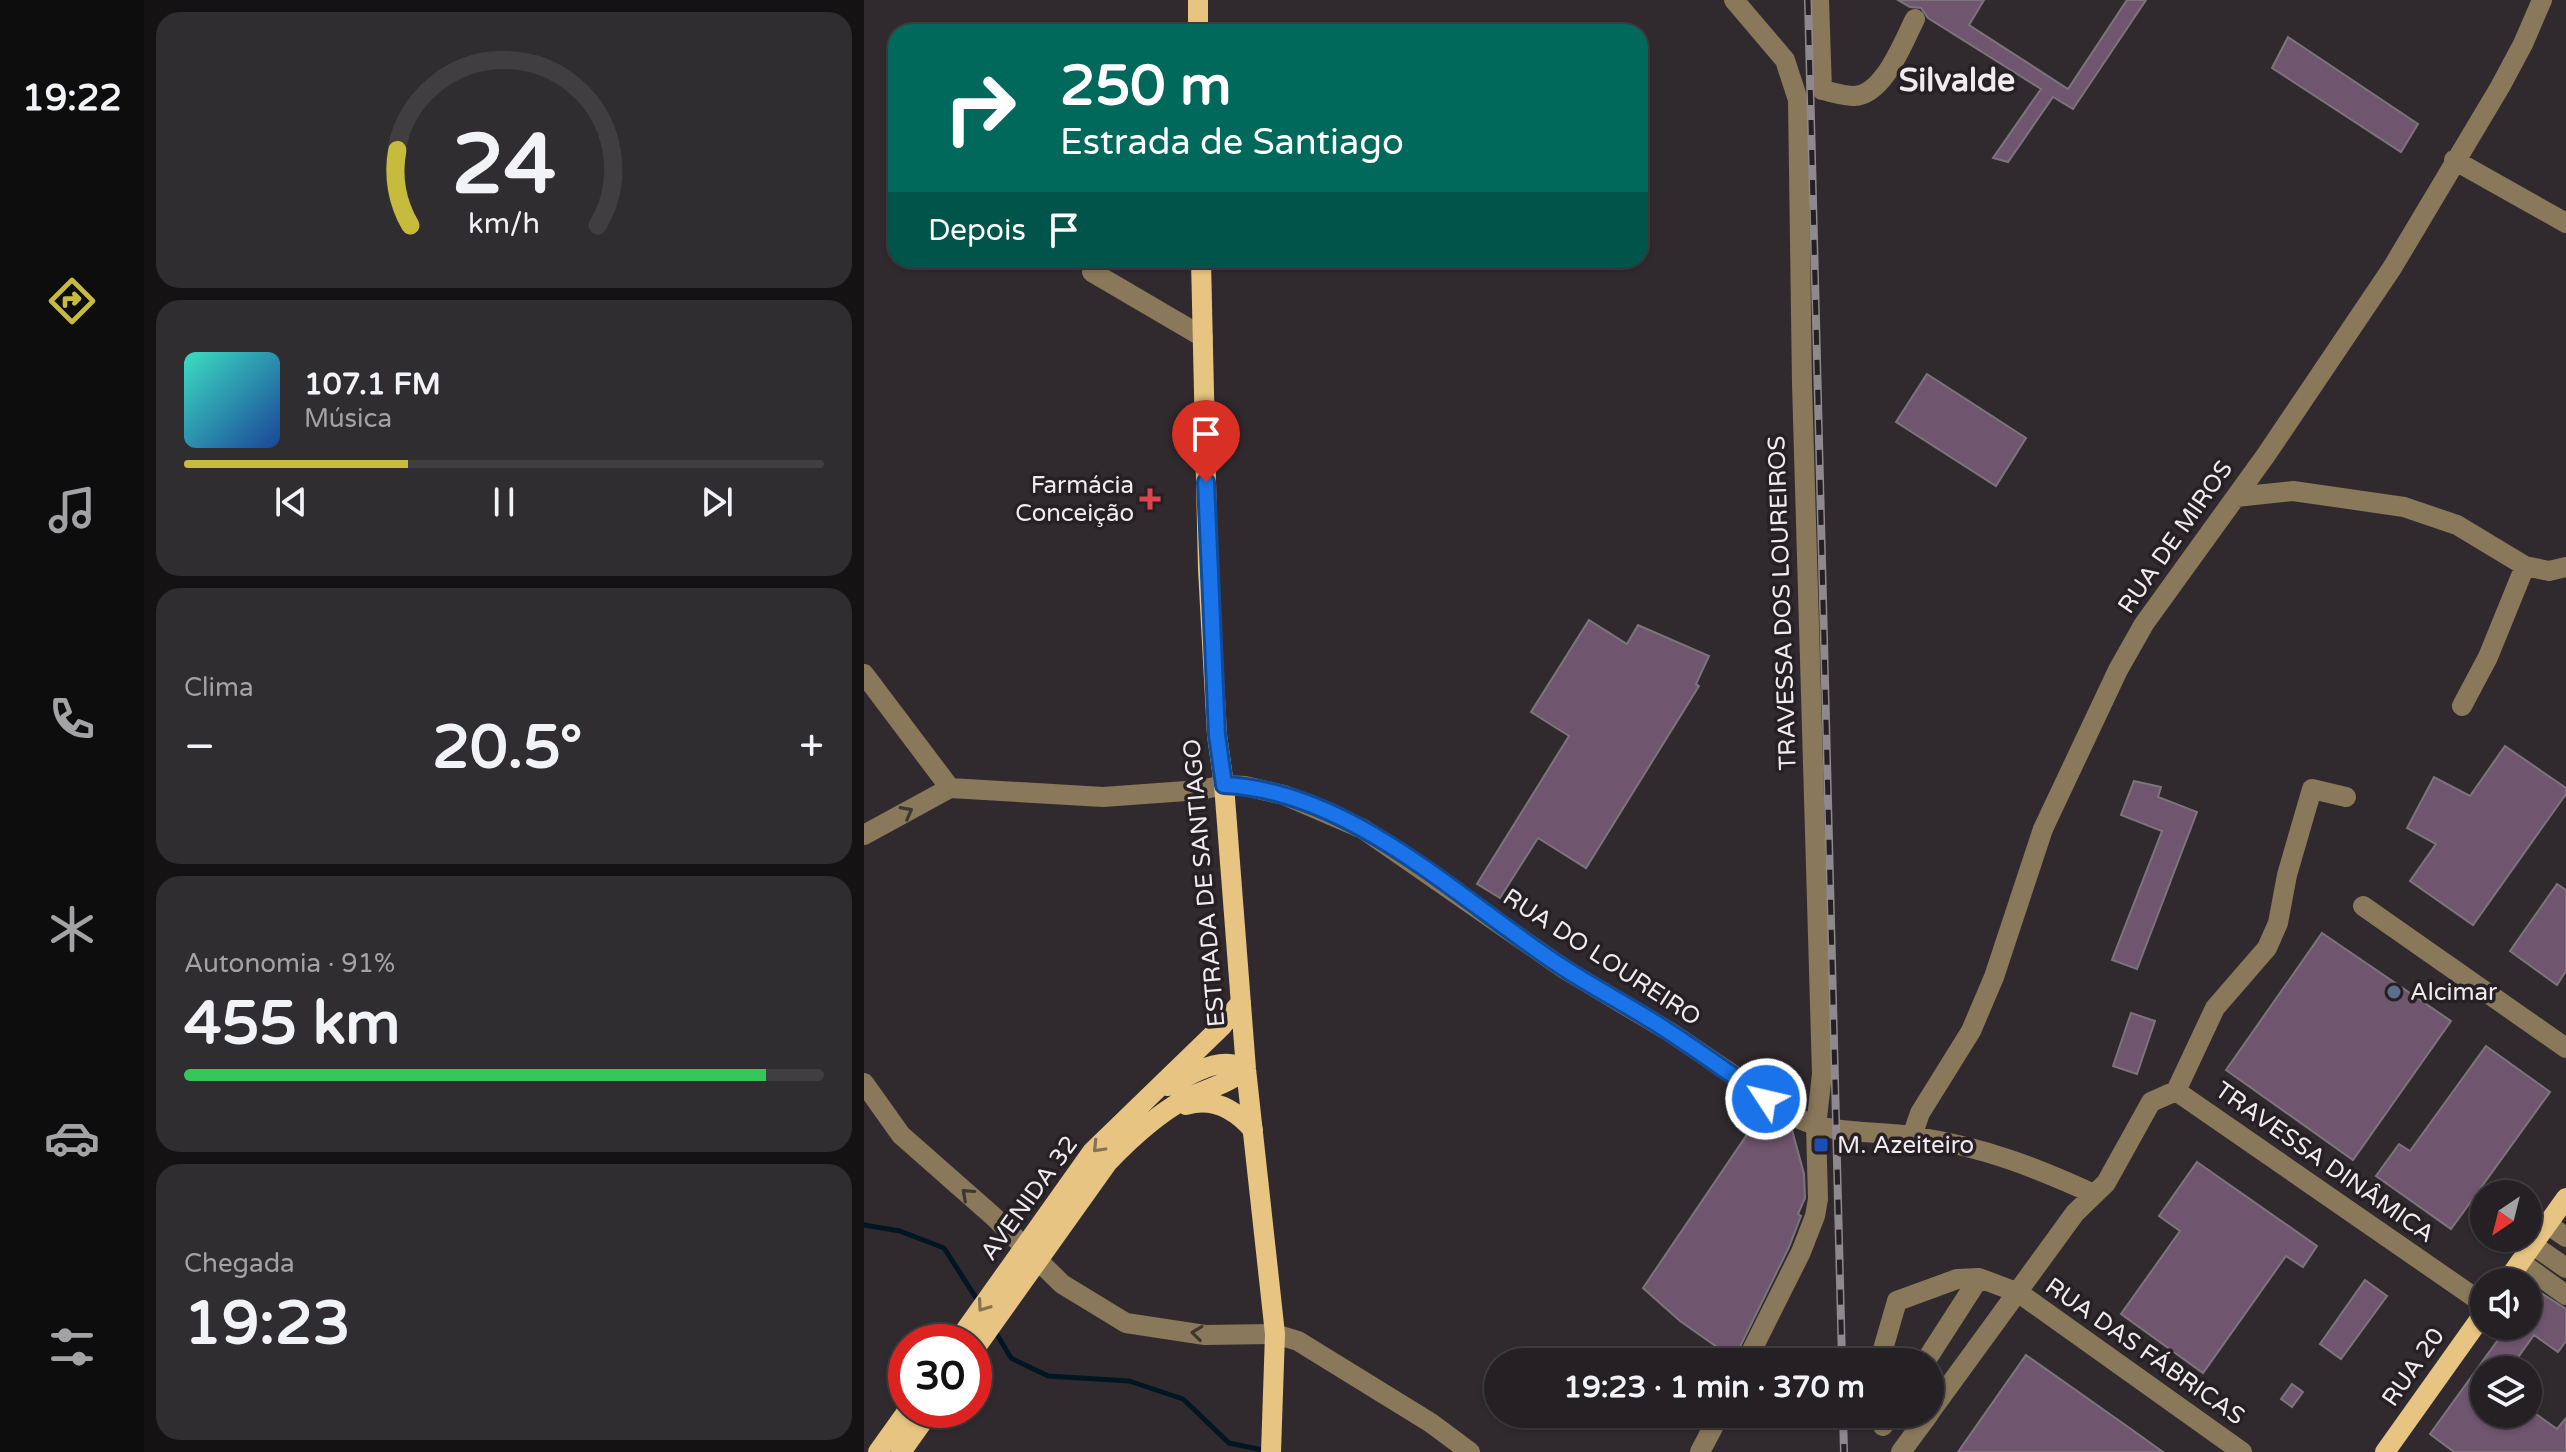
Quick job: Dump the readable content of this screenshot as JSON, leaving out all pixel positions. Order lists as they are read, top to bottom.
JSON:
{
  "streets": {
    "main road": ["ESTRADA DE SANTIAGO", "AVENIDA 32", "RUA 20"],
    "street": [
      "RUA DE MIROS",
      "TRAVESSA DOS LOUREIROS",
      "RUA DO LOUREIRO",
      "TRAVESSA DINÂMICA",
      "RUA DAS FÁBRICAS"
    ]
  },
  "crossings": [
    ["RUA DE MIROS", "RUA DO LOUREIRO"],
    ["TRAVESSA DOS LOUREIROS", "RUA DO LOUREIRO"],
    ["ESTRADA DE SANTIAGO", "RUA DO LOUREIRO"],
    ["ESTRADA DE SANTIAGO", "AVENIDA 32"]
  ],
  "districts": ["Silvalde"],
  "places": {
    "health": ["Farmácia Conceição"],
    "other": ["Alcimar"],
    "transit": ["M. Azeiteiro"]
  },
  "north": "bottom left",
  "page": {
    "tabs": "19:22",
    "turn": ["250 m", "Estrada de Santiago"],
    "then": "Depois",
    "song": ["107.1 FM", "Música"],
    "tile": [
      "Clima",
      ["Autonomia · 91%", "455 km"],
      ["Chegada", "19:23"]
    ],
    "heat": ["−", "20.5°", "+"],
    "limit": "30",
    "trip": "19:23 · 1 min · 370 m",
    "gauge": ["24", "km/h"]
  }
}
